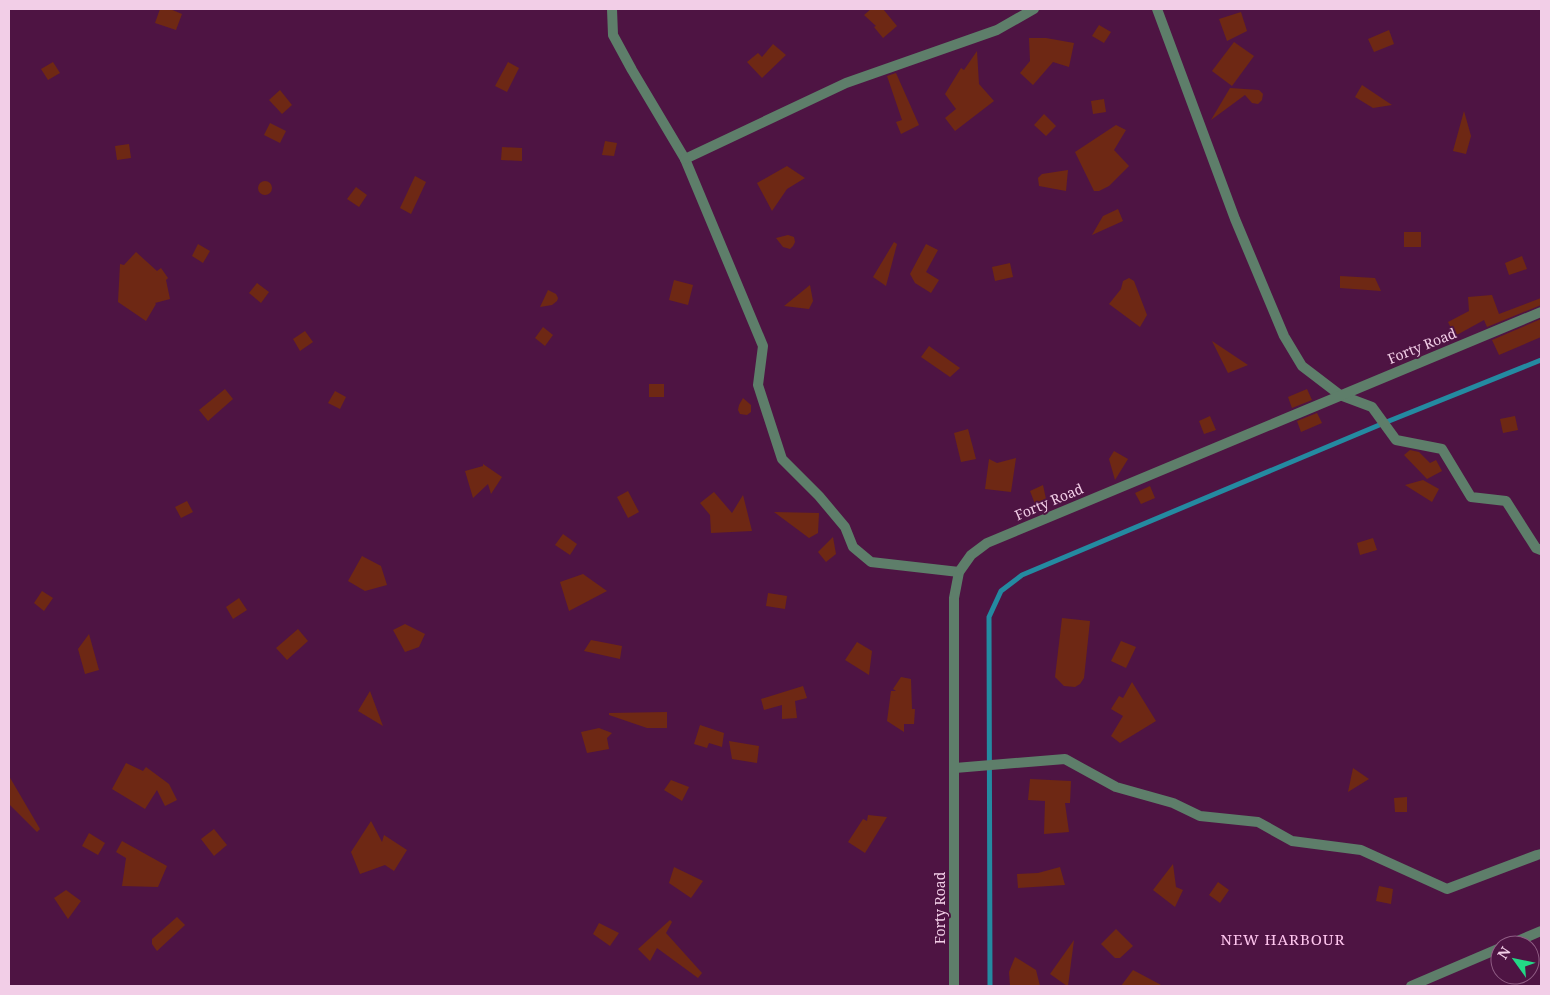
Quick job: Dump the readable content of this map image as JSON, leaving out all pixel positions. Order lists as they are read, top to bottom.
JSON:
{
  "streets": {
    "street": ["Forty Road"]
  },
  "districts": ["NEW HARBOUR"],
  "north": "top left"
}
